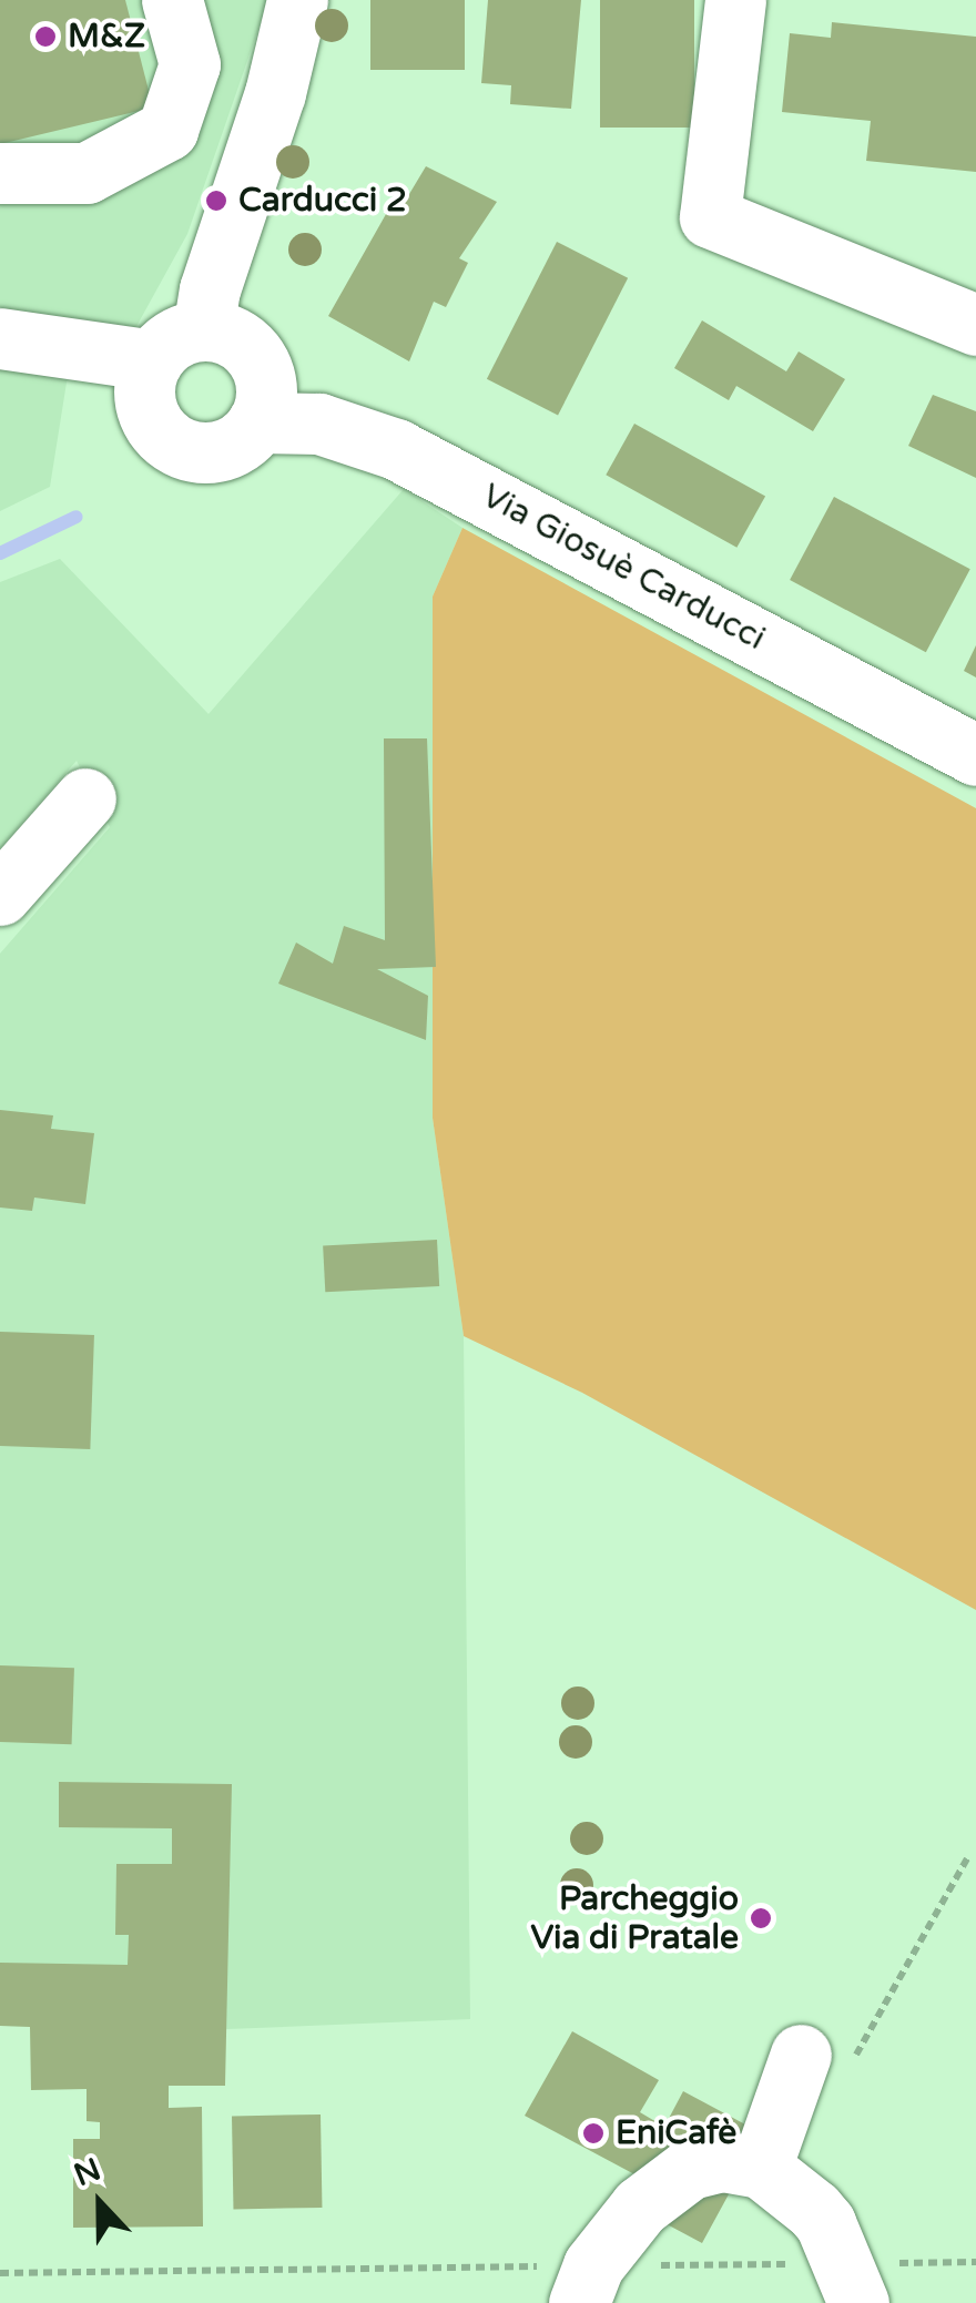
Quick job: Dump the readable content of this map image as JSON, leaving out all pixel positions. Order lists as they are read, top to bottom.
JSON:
{
  "streets": {
    "street": ["Via Giosuè Carducci"]
  },
  "places": [
    "M&Z",
    "Carducci 2",
    "Parcheggio Via di Pratale",
    "EniCafè"
  ],
  "north": "top"
}
